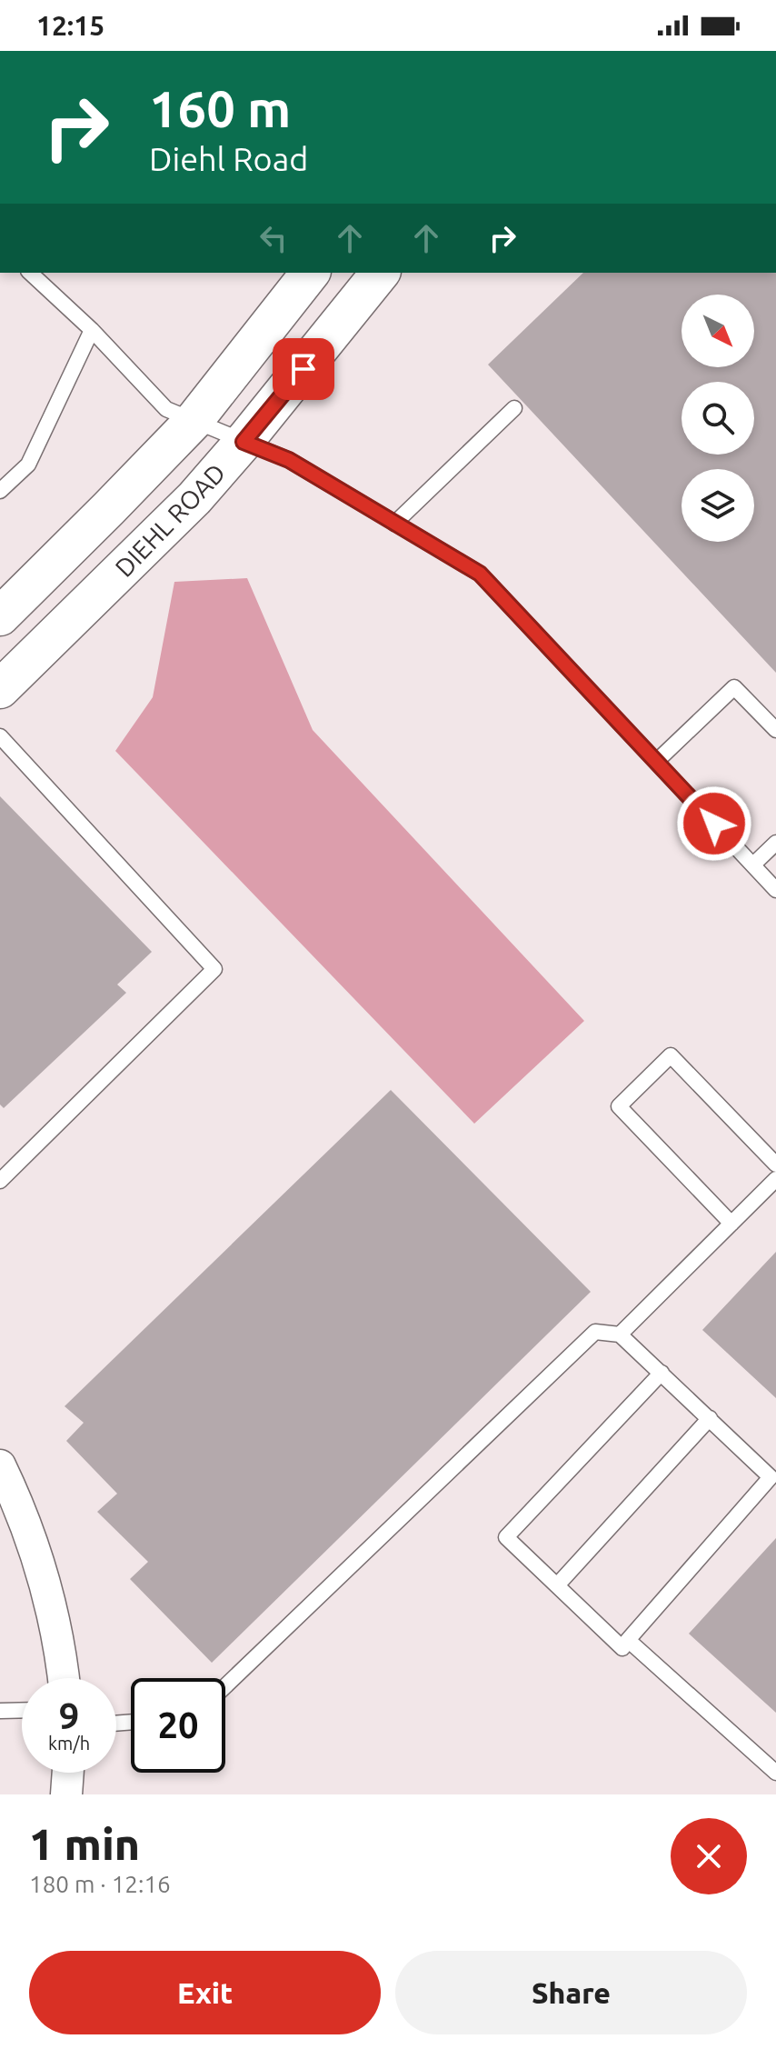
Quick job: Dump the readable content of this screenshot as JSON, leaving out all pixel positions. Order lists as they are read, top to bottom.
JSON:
{
  "streets": {
    "street": ["DIEHL ROAD"]
  },
  "north": "bottom right",
  "page": {
    "status": "12:15",
    "turn": ["160 m", "Diehl Road"],
    "speed": "9 km/h",
    "limit": "20",
    "heading": ["1 min", "180 m · 12:16"],
    "buttons": ["Exit", "Share"]
  }
}
